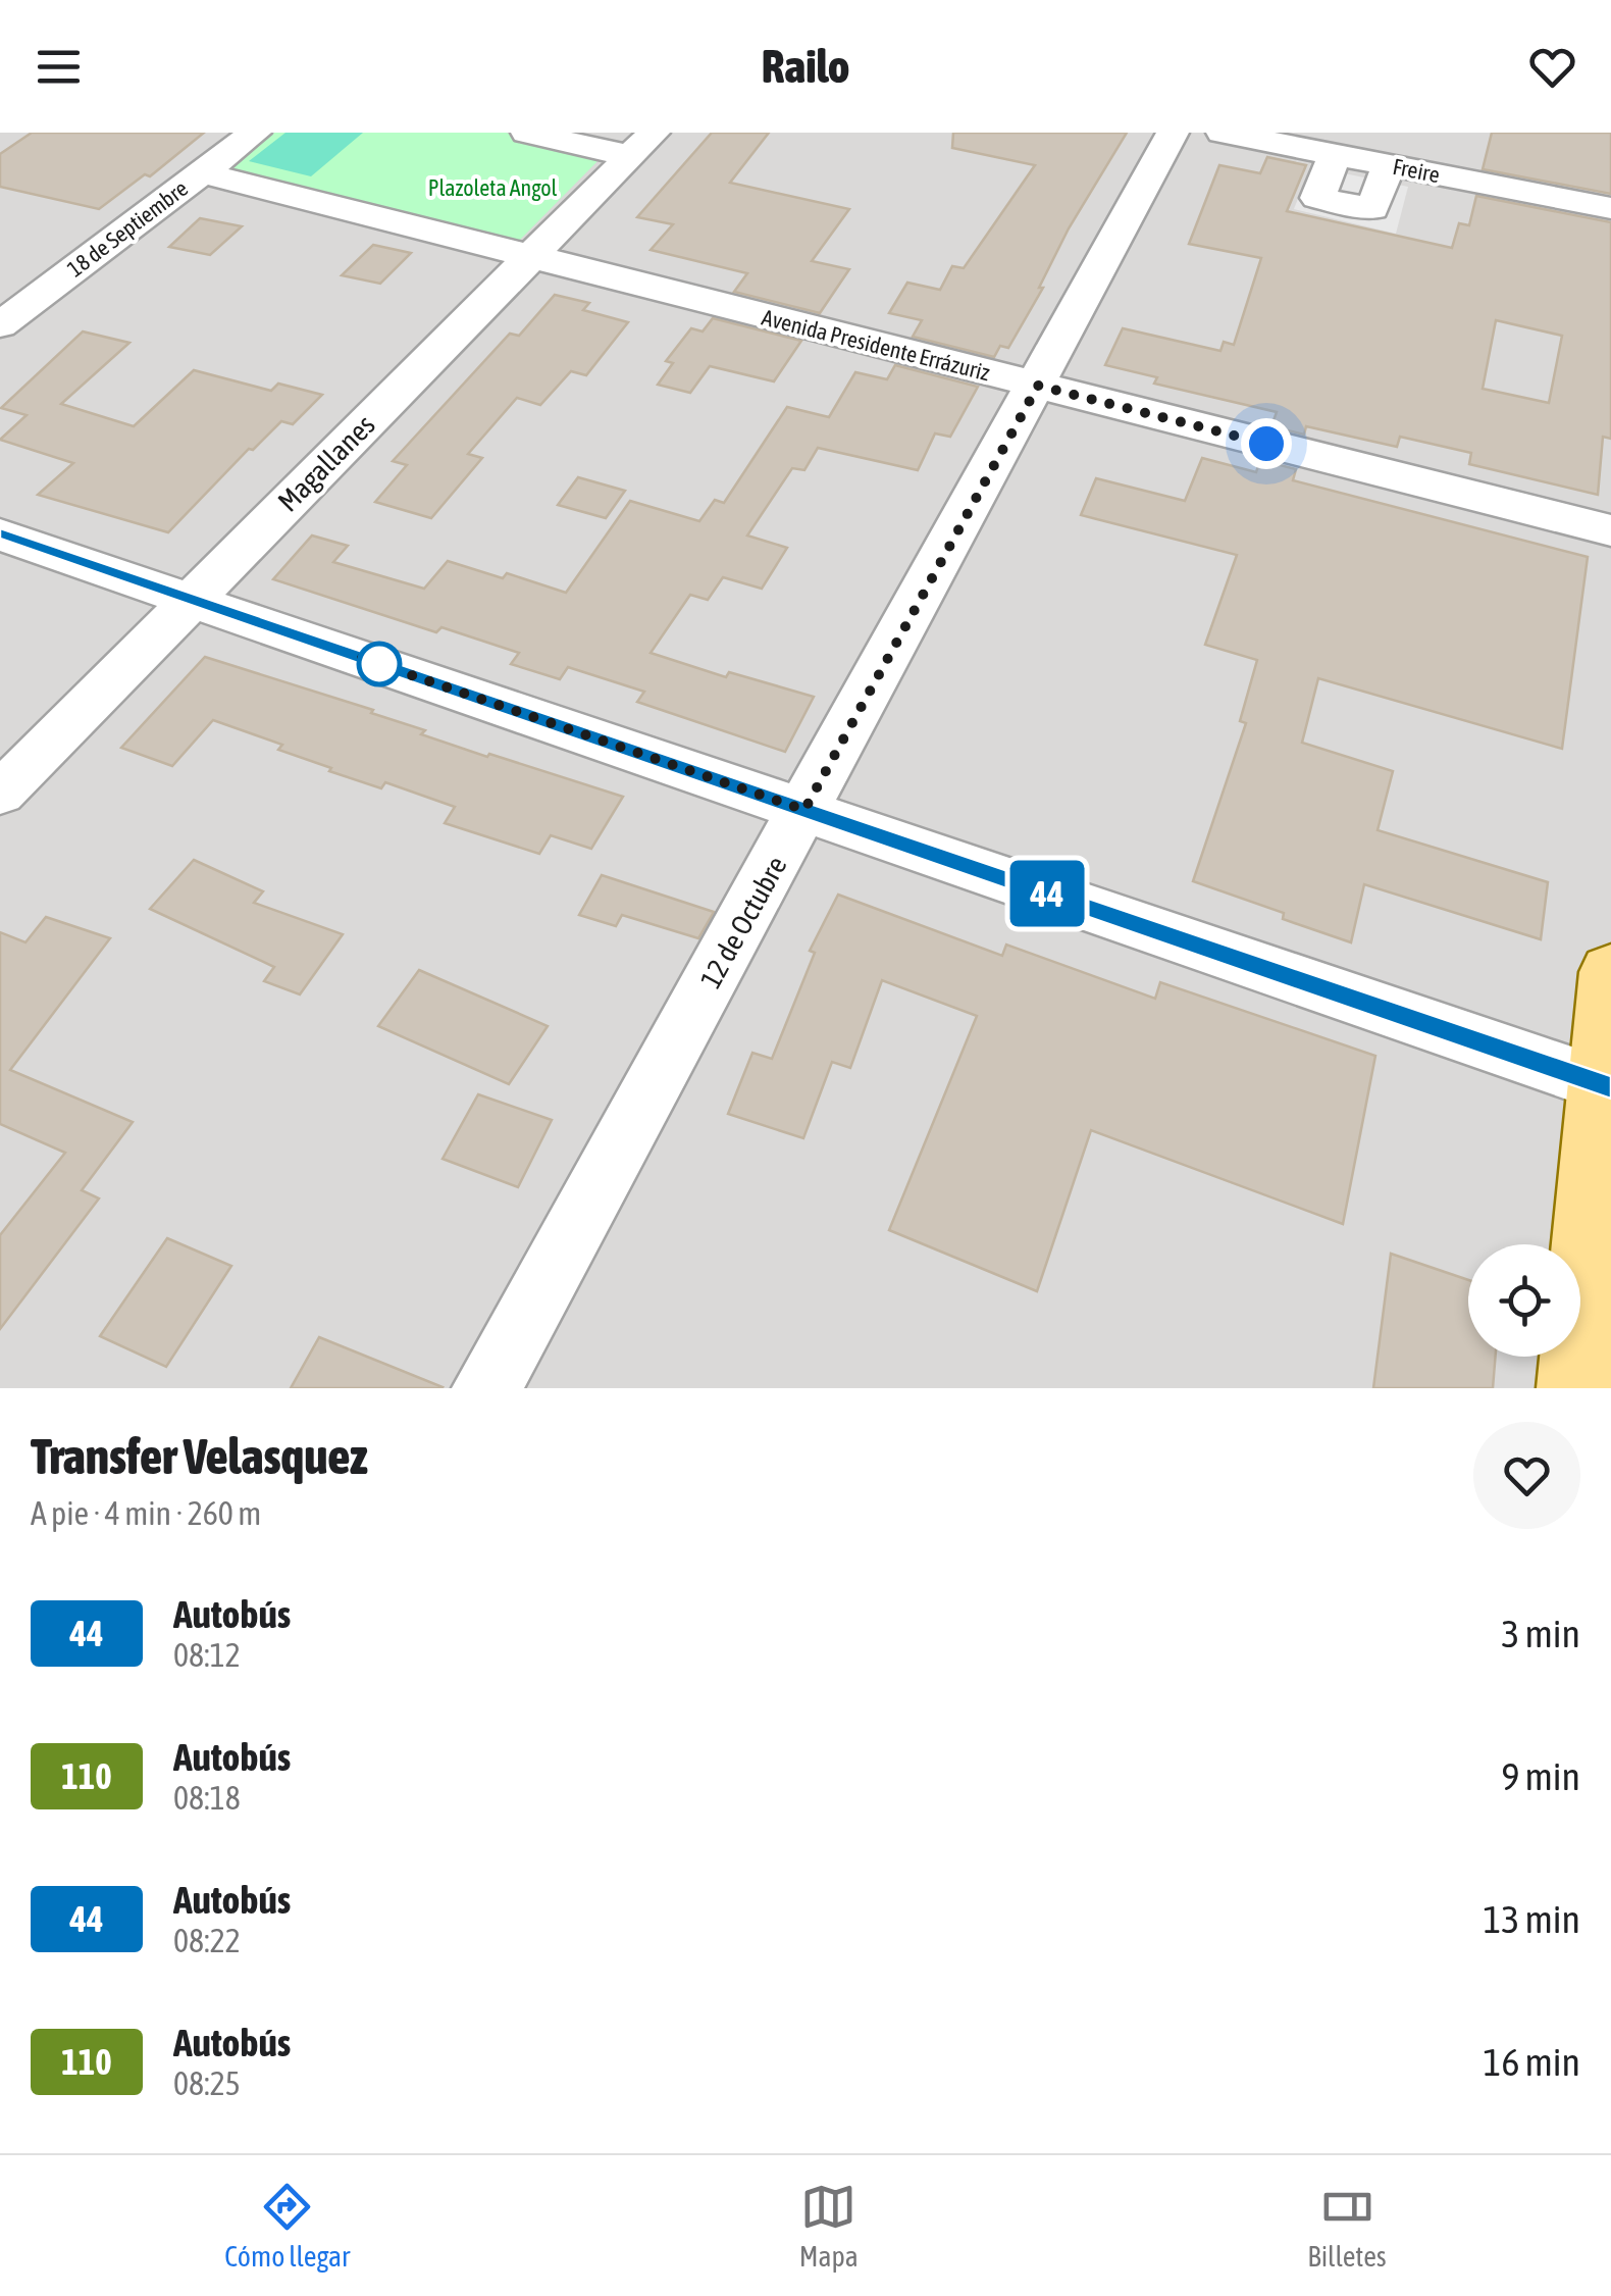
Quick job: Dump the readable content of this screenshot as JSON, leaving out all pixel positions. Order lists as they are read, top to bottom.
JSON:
{
  "streets": {
    "street": [
      "Freire",
      "18 de Septiembre",
      "Avenida Presidente Errázuriz",
      "Magallanes",
      "12 de Octubre"
    ]
  },
  "crossings": [
    ["18 de Septiembre", "Avenida Presidente Errázuriz"],
    ["Avenida Presidente Errázuriz", "Magallanes"],
    ["Avenida Presidente Errázuriz", "12 de Octubre"]
  ],
  "parks": ["Plazoleta Angol"],
  "lines": ["bus line 44"],
  "page": {
    "header": "Railo",
    "on_map": "44",
    "heading": ["Transfer Velasquez", "A pie · 4 min · 260 m"],
    "list": [
      {
        "mark": "44",
        "name": "Autobús",
        "note": "08:12",
        "value": "3 min"
      },
      {
        "mark": "110",
        "name": "Autobús",
        "note": "08:18",
        "value": "9 min"
      },
      {
        "mark": "44",
        "name": "Autobús",
        "note": "08:22",
        "value": "13 min"
      },
      {
        "mark": "110",
        "name": "Autobús",
        "note": "08:25",
        "value": "16 min"
      }
    ],
    "tabs": ["Cómo llegar", "Mapa", "Billetes"]
  }
}
